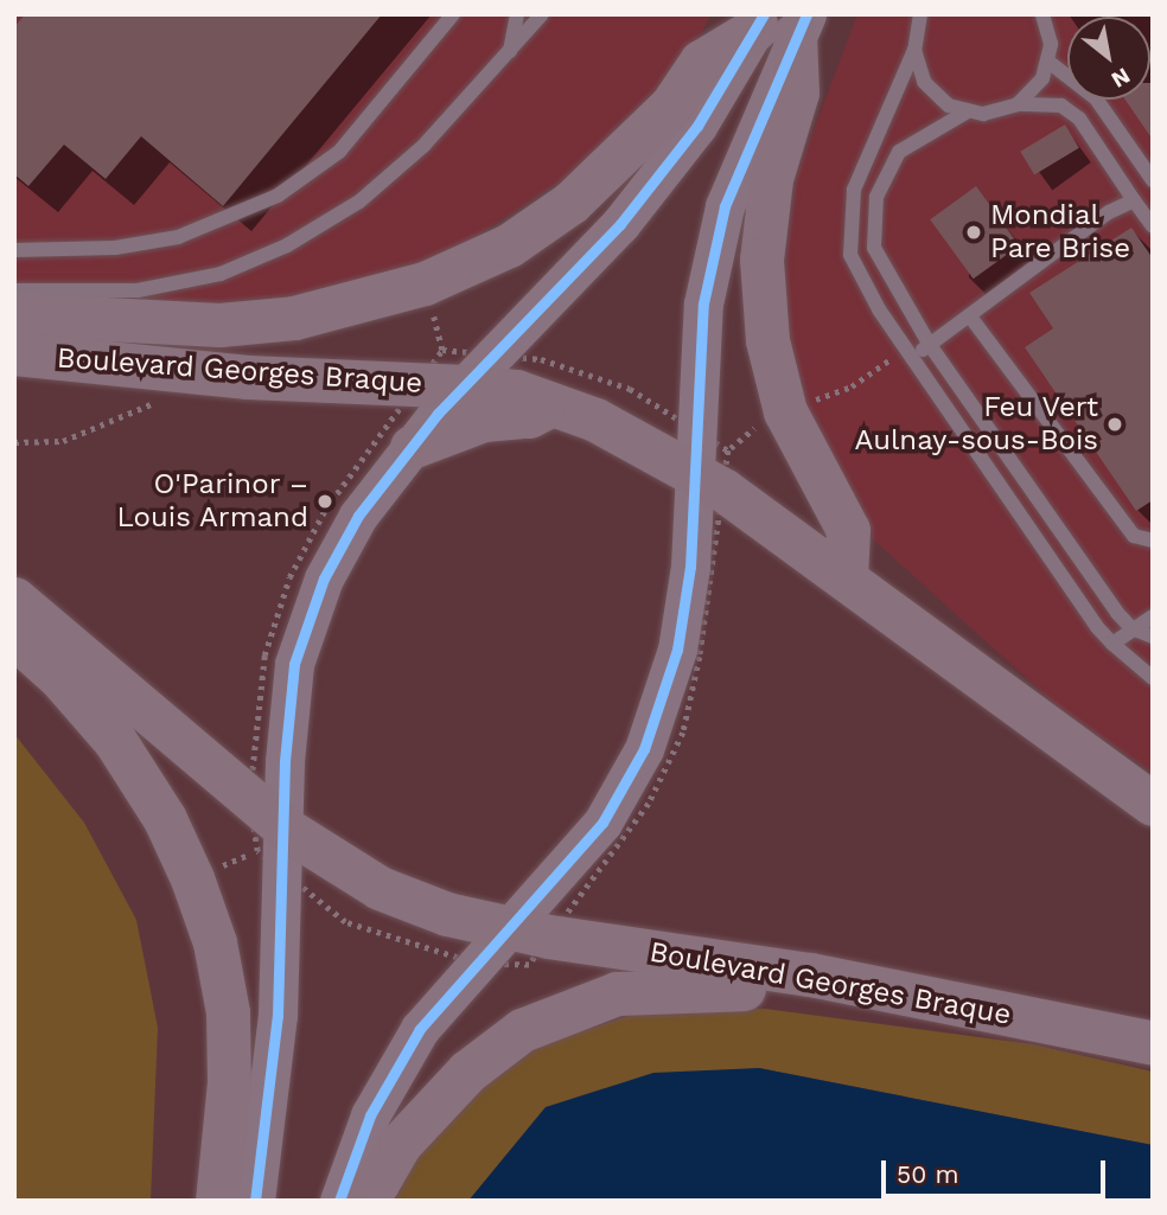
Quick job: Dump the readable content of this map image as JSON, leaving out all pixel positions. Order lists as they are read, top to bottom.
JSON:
{
  "streets": {
    "main road": ["Boulevard Georges Braque"]
  },
  "places": ["Mondial Pare Brise", "Feu Vert Aulnay-sous-Bois", "O'Parinor – Louis Armand"],
  "scale_bar": "50 m",
  "north": "bottom right"
}
